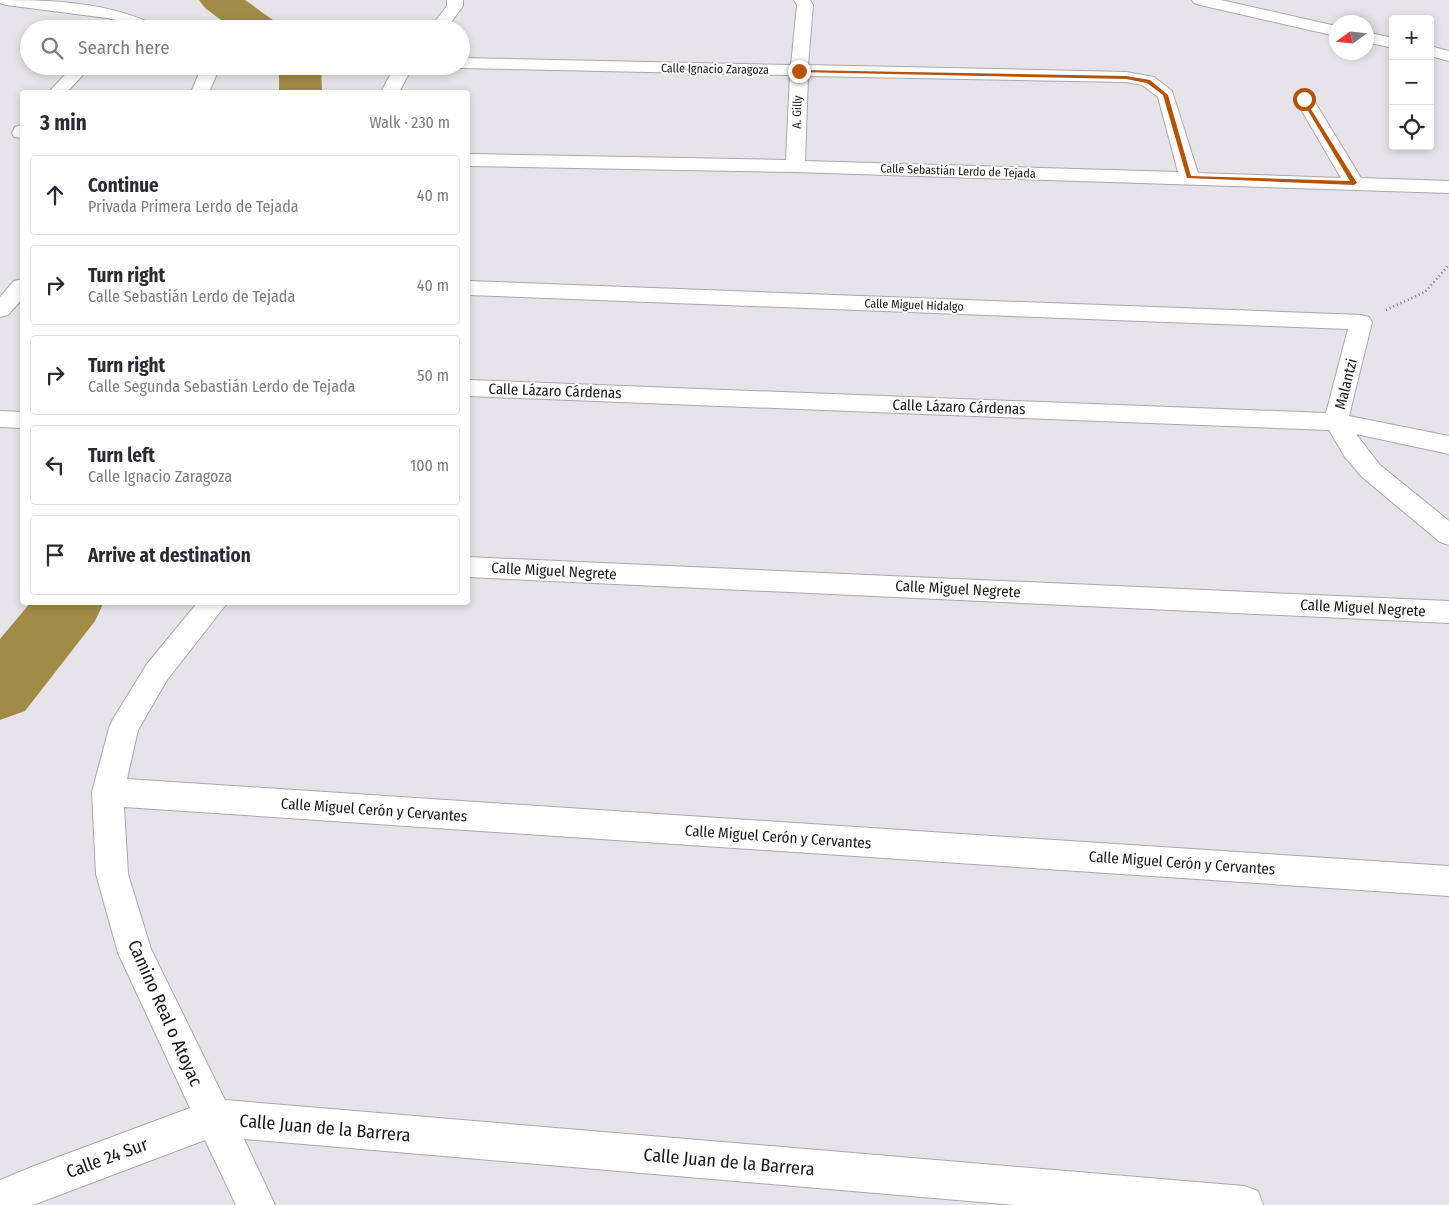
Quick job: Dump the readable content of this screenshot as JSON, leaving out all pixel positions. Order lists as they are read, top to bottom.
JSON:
{
  "streets": {
    "street": [
      "Calle Ignacio Zaragoza",
      "A. Gilly",
      "Calle Sebastián Lerdo de Tejada",
      "Calle Miguel Hidalgo",
      "Malantzi",
      "Calle Lázaro Cárdenas",
      "Calle Miguel Negrete",
      "Calle Miguel Cerón y Cervantes",
      "Camino Real o Atoyac",
      "Calle Juan de la Barrera",
      "Calle 24 Sur"
    ]
  },
  "crossings": [
    ["Calle Ignacio Zaragoza", "A. Gilly"],
    ["Calle Ignacio Zaragoza", "Calle Sebastián Lerdo de Tejada"],
    ["A. Gilly", "Calle Sebastián Lerdo de Tejada"],
    ["Calle Miguel Hidalgo", "Malantzi"],
    ["Malantzi", "Calle Lázaro Cárdenas"],
    ["Calle Miguel Cerón y Cervantes", "Camino Real o Atoyac"],
    ["Camino Real o Atoyac", "Calle Juan de la Barrera"],
    ["Camino Real o Atoyac", "Calle 24 Sur"],
    ["Calle Juan de la Barrera", "Calle 24 Sur"]
  ],
  "north": "left",
  "page": {
    "map_buttons": ["+", "−"],
    "search": "Search here",
    "heading": ["3 min", "Walk · 230 m"],
    "list": [
      ["Continue", "Privada Primera Lerdo de Tejada", "40 m"],
      ["Turn right", "Calle Sebastián Lerdo de Tejada", "40 m"],
      ["Turn right", "Calle Segunda Sebastián Lerdo de Tejada", "50 m"],
      ["Turn left", "Calle Ignacio Zaragoza", "100 m"],
      "Arrive at destination"
    ]
  }
}
